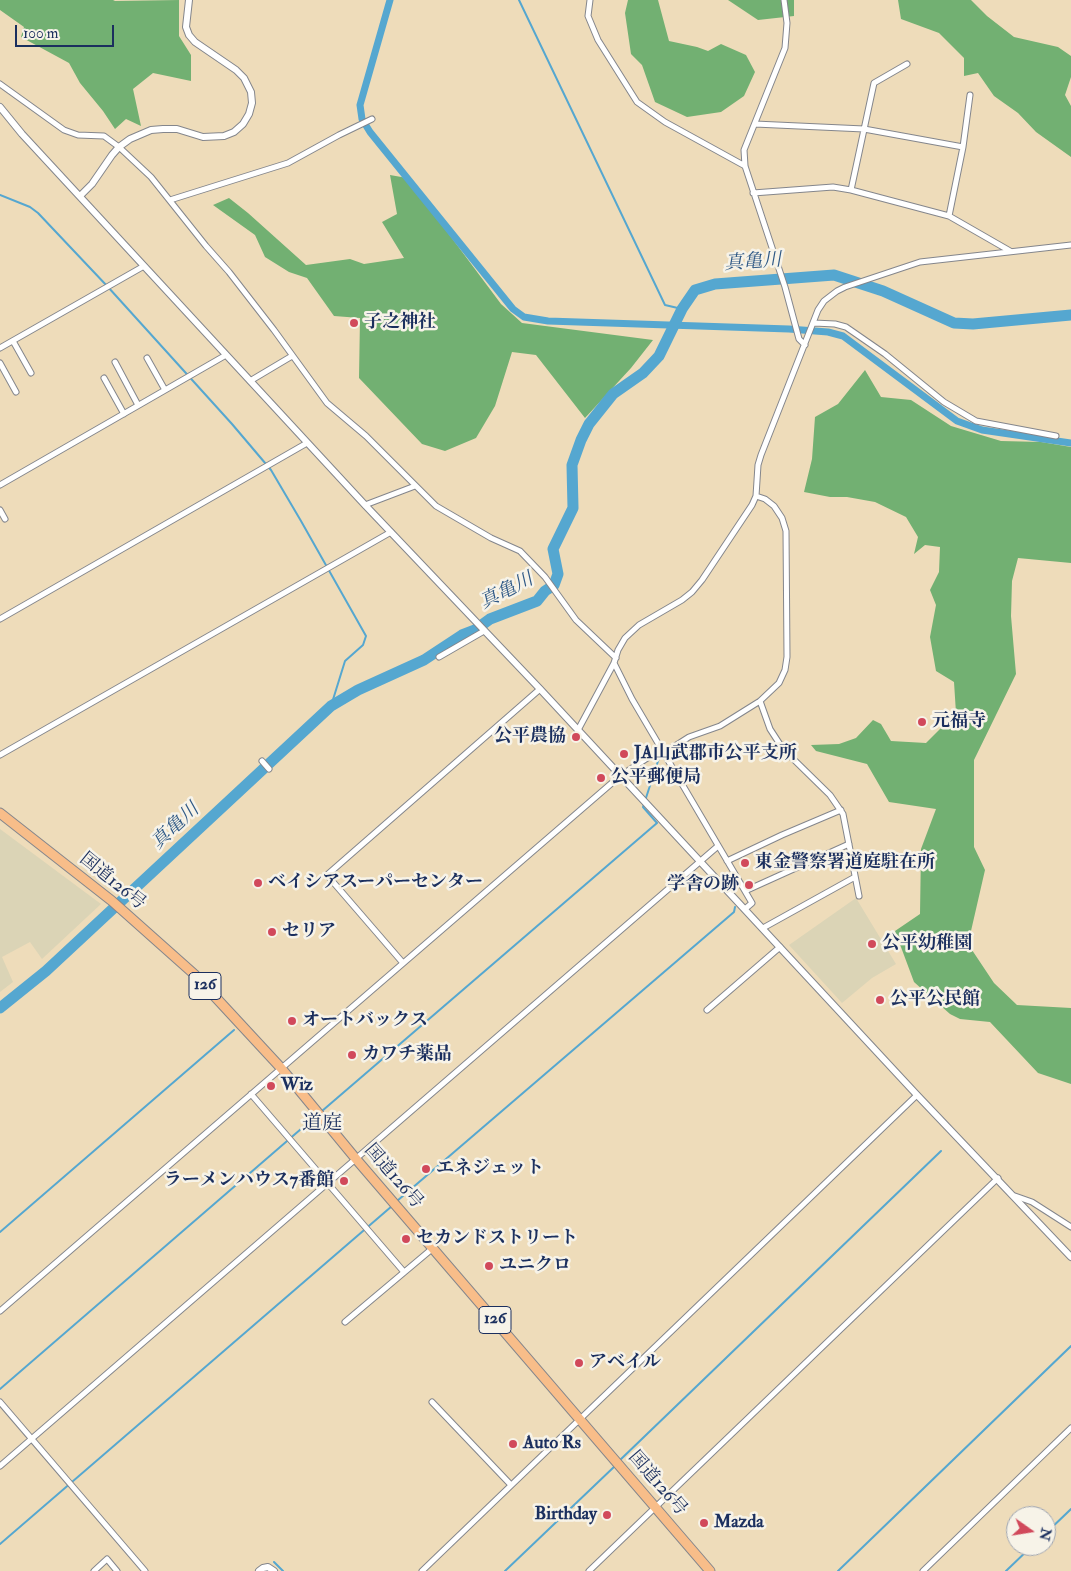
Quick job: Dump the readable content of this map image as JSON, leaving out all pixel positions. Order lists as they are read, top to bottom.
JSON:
{
  "streets": {
    "highway": ["国道126号", "126"]
  },
  "districts": ["道庭"],
  "water": ["真亀川"],
  "places": [
    "子之神社",
    "元福寺",
    "公平農協",
    "JA山武郡市公平支所",
    "公平郵便局",
    "東金警察署道庭駐在所",
    "ベイシアスーパーセンター",
    "学舎の跡",
    "セリア",
    "公平幼稚園",
    "公平公民館",
    "オートバックス",
    "カワチ薬品",
    "Wiz",
    "エネジェット",
    "ラーメンハウス7番館",
    "セカンドストリート",
    "ユニクロ",
    "アベイル",
    "Auto Rs",
    "Birthday",
    "Mazda"
  ],
  "scale_bar": "100 m",
  "north": "right"
}
